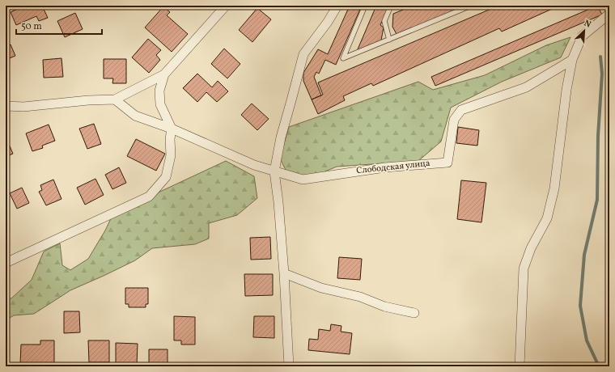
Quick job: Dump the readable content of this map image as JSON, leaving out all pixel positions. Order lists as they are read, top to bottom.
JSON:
{
  "streets": {
    "street": ["Слободская улица"]
  },
  "scale_bar": "50 m",
  "north": "top right"
}
